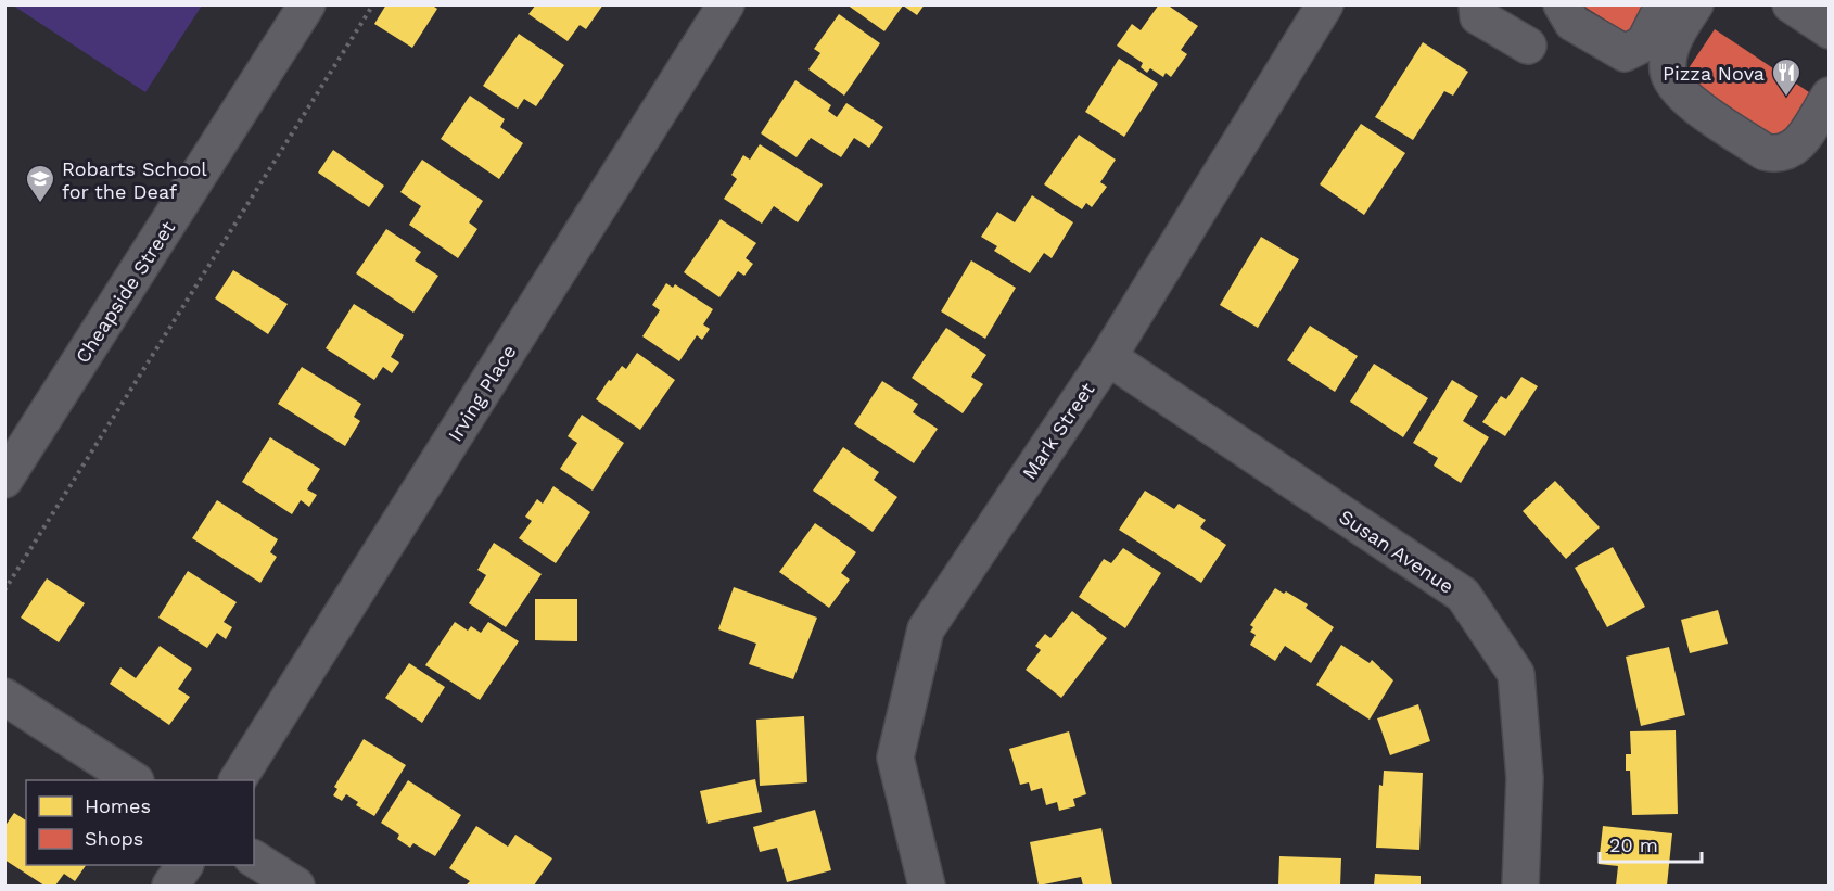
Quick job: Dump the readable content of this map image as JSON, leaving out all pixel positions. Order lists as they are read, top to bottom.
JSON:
{
  "streets": {
    "street": [
      "Cheapside Street",
      "Irving Place",
      "Mark Street",
      "Susan Avenue"
    ]
  },
  "crossings": [
    ["Mark Street", "Susan Avenue"]
  ],
  "places": {
    "restaurant": ["Pizza Nova"],
    "school or university": ["Robarts School for the Deaf"]
  },
  "legend": ["Homes", "Shops"],
  "scale_bar": "20 m"
}
